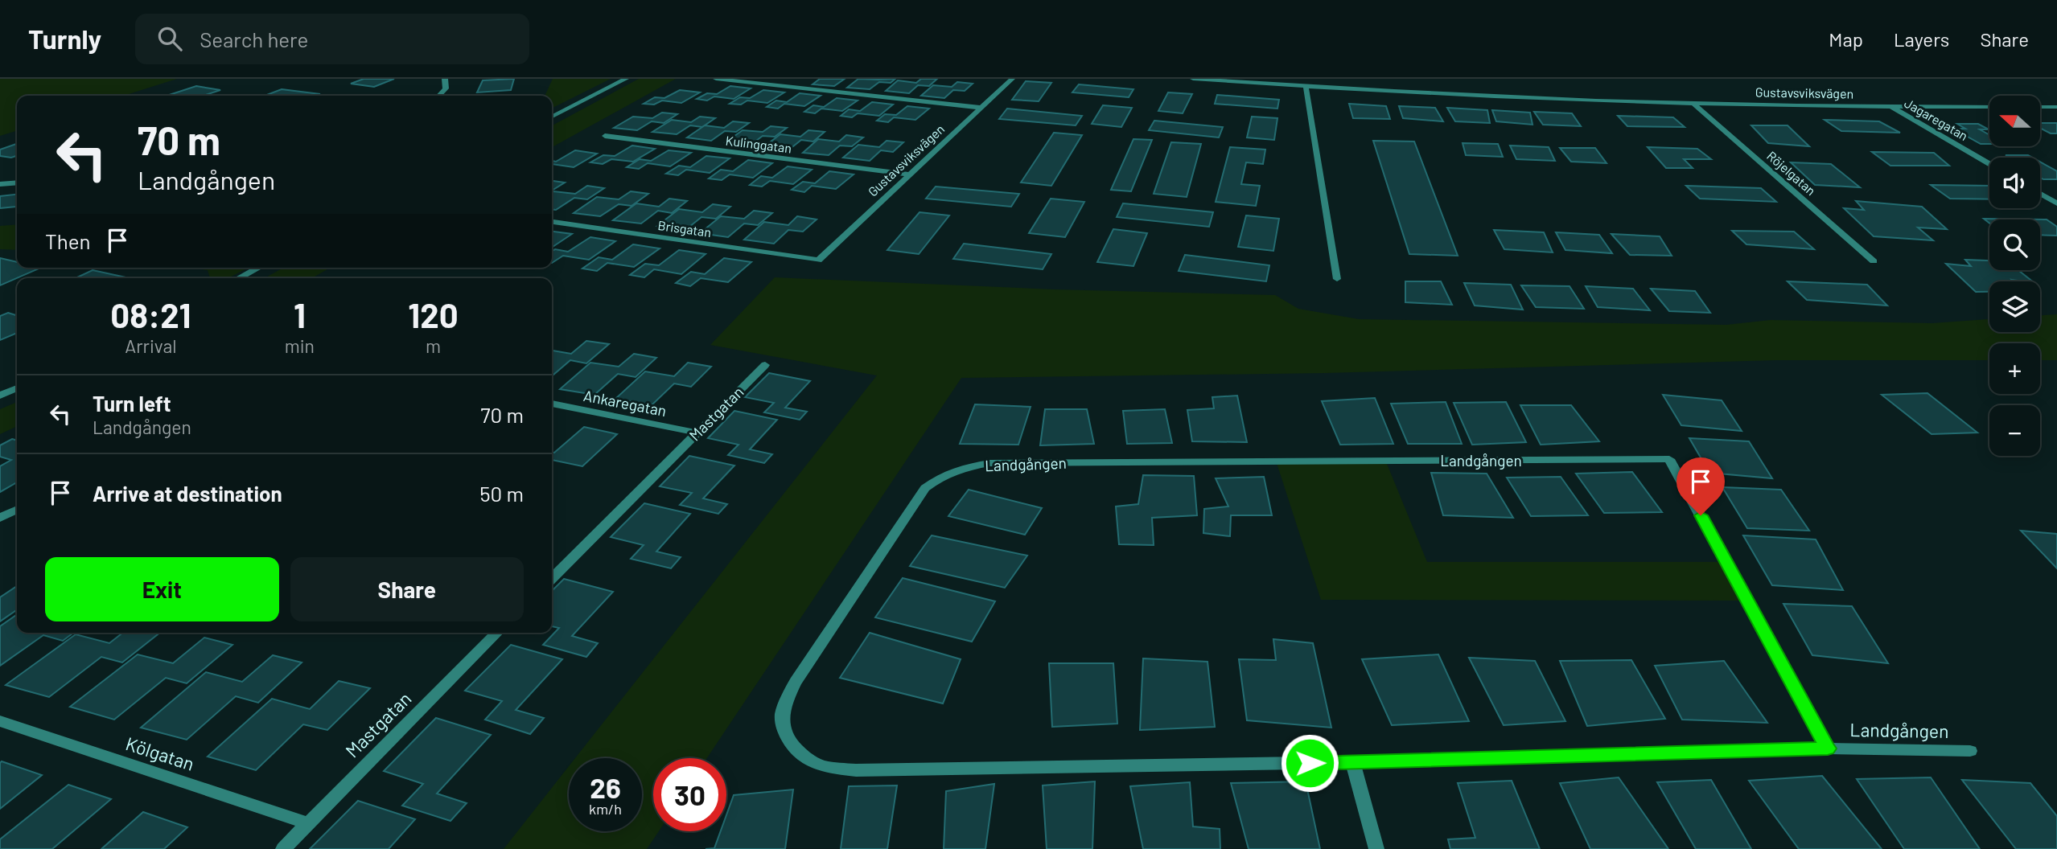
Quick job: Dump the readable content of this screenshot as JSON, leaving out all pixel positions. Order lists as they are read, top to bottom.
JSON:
{
  "streets": {
    "street": [
      "Gustavsviksvägen",
      "Jagaregatan",
      "Kulinggatan",
      "Röjelgatan",
      "Brisgatan",
      "Ankaregatan",
      "Mastgatan",
      "Landgången",
      "Kölgatan"
    ]
  },
  "crossings": [
    ["Gustavsviksvägen", "Jagaregatan"],
    ["Gustavsviksvägen", "Kulinggatan"],
    ["Gustavsviksvägen", "Röjelgatan"],
    ["Gustavsviksvägen", "Brisgatan"],
    ["Ankaregatan", "Mastgatan"],
    ["Mastgatan", "Kölgatan"]
  ],
  "north": "left",
  "page": {
    "header": "Turnly",
    "search": "Search here",
    "nav": ["Map", "Layers", "Share"],
    "map_buttons": ["+", "−"],
    "turn": ["70 m", "Landgången"],
    "then": "Then",
    "eta": [
      "08:21",
      "Arrival",
      "1",
      "min",
      "120",
      "m"
    ],
    "list": [
      {
        "name": "Turn left",
        "note": "Landgången",
        "value": "70 m"
      },
      {
        "name": "Arrive at destination",
        "value": "50 m"
      }
    ],
    "buttons": ["Exit", "Share"],
    "speed": "26 km/h",
    "limit": "30"
  }
}
